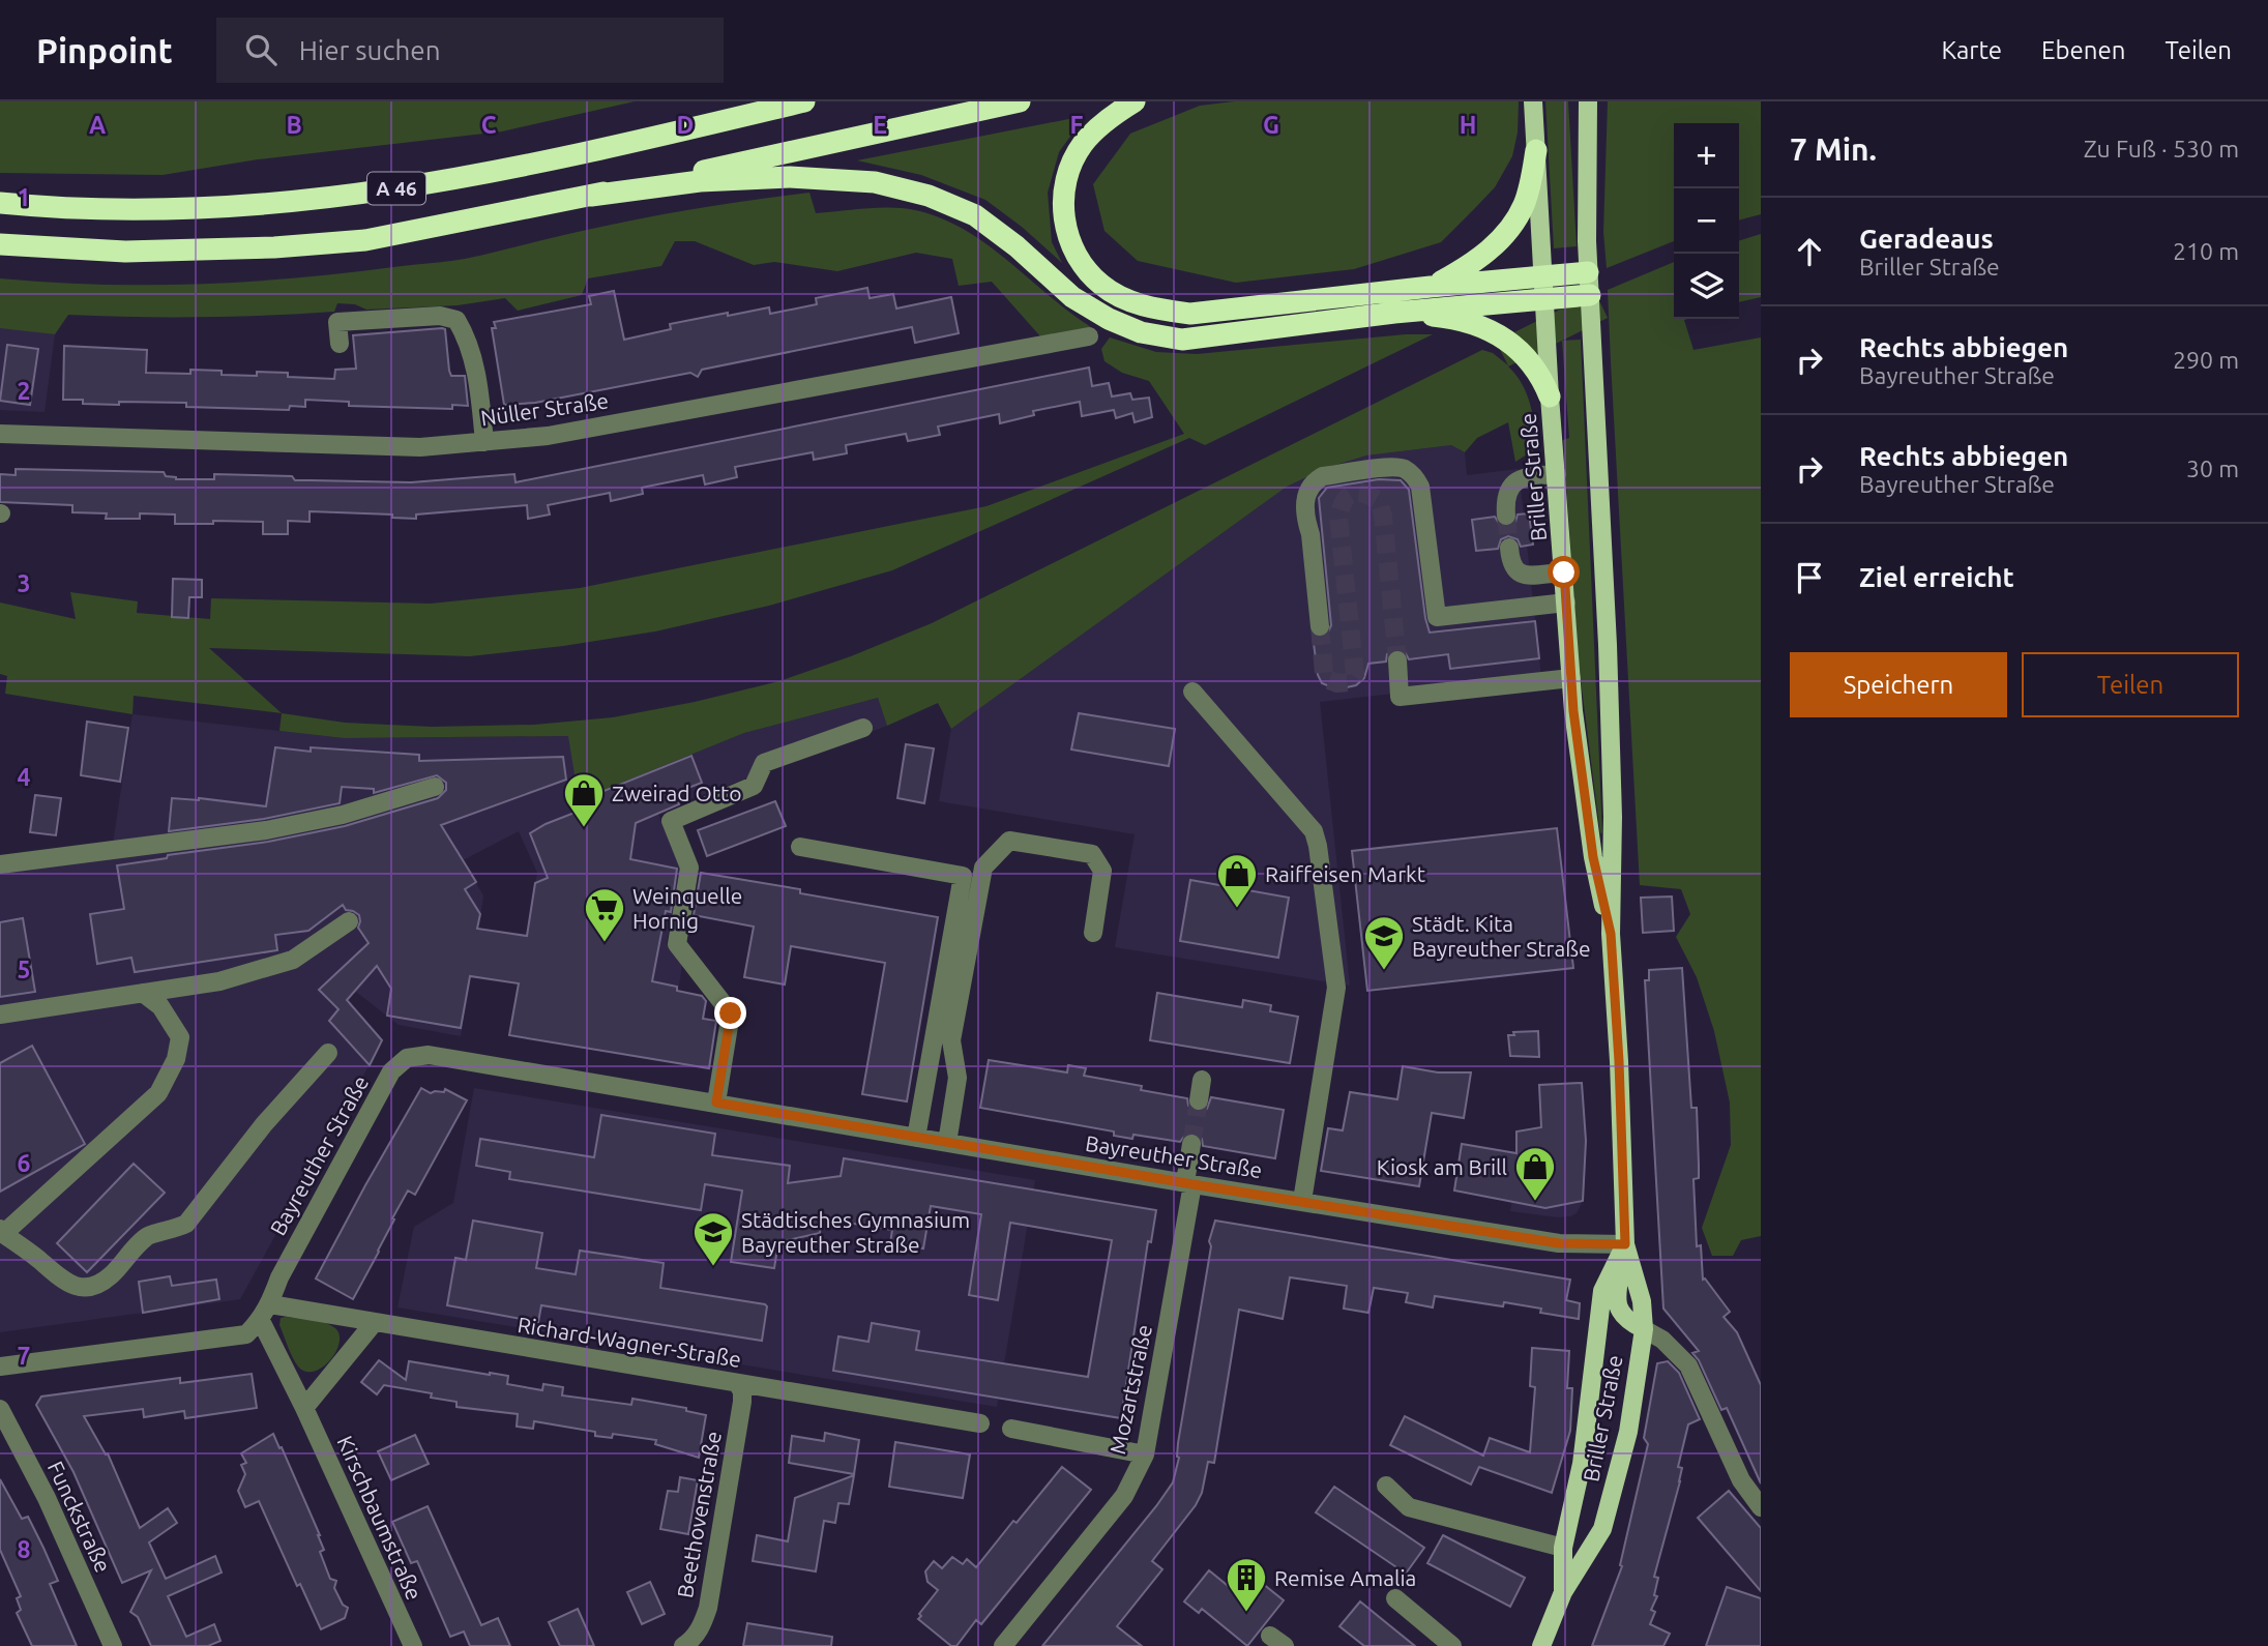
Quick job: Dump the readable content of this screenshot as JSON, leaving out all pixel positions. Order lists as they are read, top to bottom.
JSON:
{
  "streets": {
    "highway": ["A 46"],
    "main road": ["Briller Straße"],
    "street": [
      "Nüller Straße",
      "Bayreuther Straße",
      "Richard-Wagner-Straße",
      "Mozartstraße",
      "Beethovenstraße",
      "Funckstraße",
      "Kirschbaumstraße"
    ]
  },
  "crossings": [
    ["Briller Straße", "Bayreuther Straße"],
    ["Bayreuther Straße", "Richard-Wagner-Straße"],
    ["Bayreuther Straße", "Mozartstraße"],
    ["Bayreuther Straße", "Kirschbaumstraße"],
    ["Richard-Wagner-Straße", "Beethovenstraße"],
    ["Richard-Wagner-Straße", "Kirschbaumstraße"]
  ],
  "places": {
    "shop": ["Zweirad Otto", "Raiffeisen Markt", "Kiosk am Brill"],
    "supermarket": ["Weinquelle Hornig"],
    "school or university": ["Städt. Kita Bayreuther Straße", "Städtisches Gymnasium Bayreuther Straße"],
    "building": ["Remise Amalia"]
  },
  "page": {
    "header": "Pinpoint",
    "search": "Hier suchen",
    "nav": ["Karte", "Ebenen", "Teilen"],
    "heading": ["7 Min.", "Zu Fuß · 530 m"],
    "map_buttons": ["+", "−"],
    "list": [
      ["Geradeaus", "Briller Straße", "210 m"],
      ["Rechts abbiegen", "Bayreuther Straße", "290 m"],
      ["Rechts abbiegen", "Bayreuther Straße", "30 m"],
      "Ziel erreicht"
    ],
    "buttons": ["Speichern", "Teilen"]
  },
  "grid": {
    "columns": [
      "A",
      "B",
      "C",
      "D",
      "E",
      "F",
      "G",
      "H"
    ],
    "rows": [
      "1",
      "2",
      "3",
      "4",
      "5",
      "6",
      "7",
      "8"
    ]
  }
}
